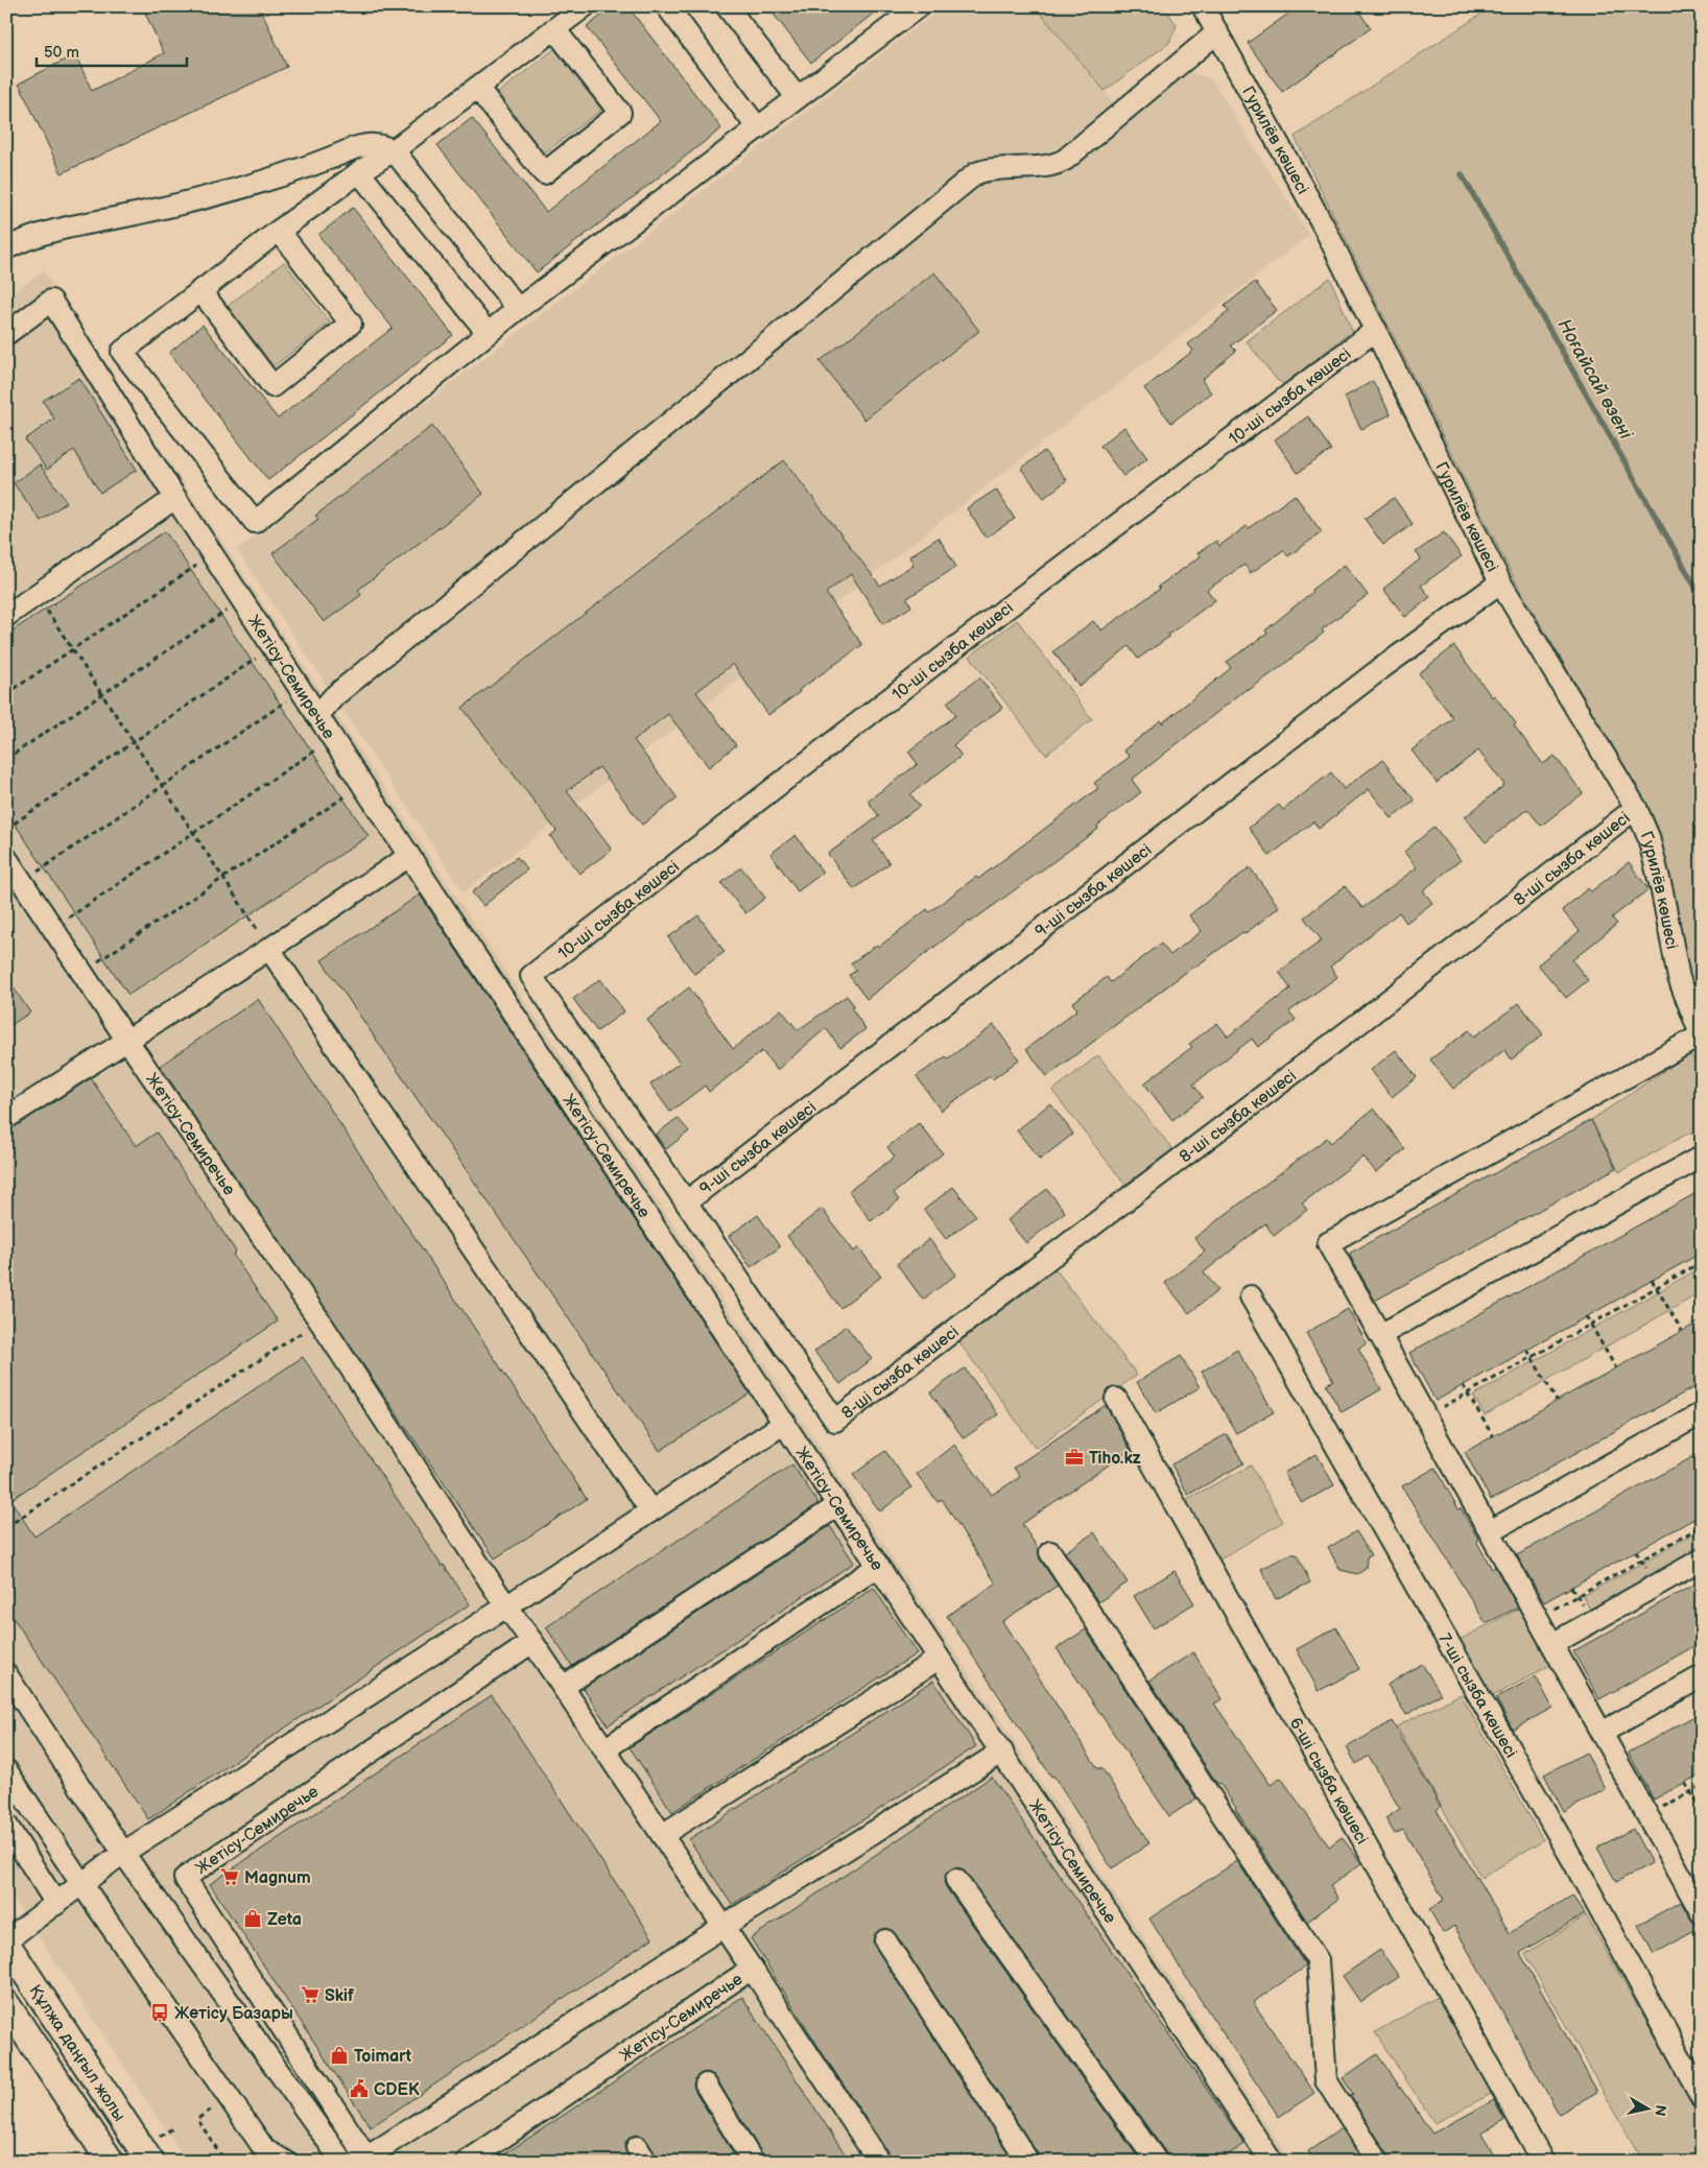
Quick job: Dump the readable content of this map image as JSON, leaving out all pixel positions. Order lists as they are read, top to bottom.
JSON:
{
  "streets": {
    "main road": ["Құлжа даңғыл жолы"],
    "street": [
      "Гурилёв көшесі",
      "10-ші сызба көшесі",
      "Жетісу-Семиречье",
      "8-ші сызба көшесі",
      "9-ші сызба көшесі",
      "7-ші сызба көшесі",
      "6-ші сызба көшесі"
    ]
  },
  "crossings": [
    ["Гурилёв көшесі", "10-ші сызба көшесі"],
    ["Гурилёв көшесі", "8-ші сызба көшесі"],
    ["Гурилёв көшесі", "9-ші сызба көшесі"],
    ["10-ші сызба көшесі", "8-ші сызба көшесі"],
    ["10-ші сызба көшесі", "9-ші сызба көшесі"],
    ["8-ші сызба көшесі", "9-ші сызба көшесі"]
  ],
  "water": ["Ноғайсай өзені"],
  "places": {
    "office": ["Tiho.kz"],
    "supermarket": ["Magnum", "Skif"],
    "shop": ["Zeta", "Toimart"],
    "bus stop": ["Жетісу Базары"],
    "public building": ["CDEK"]
  },
  "scale_bar": "50 m",
  "north": "right"
}
